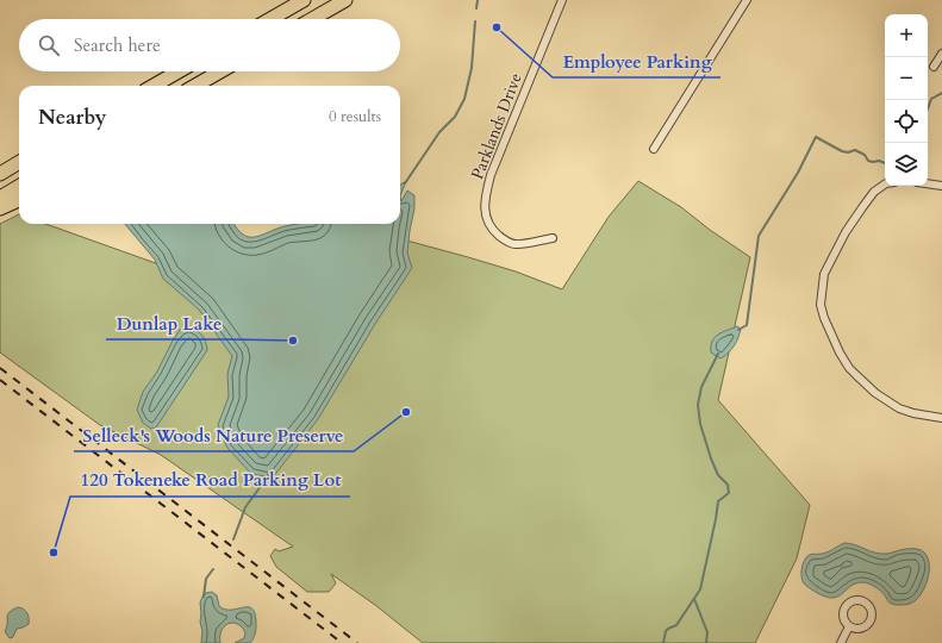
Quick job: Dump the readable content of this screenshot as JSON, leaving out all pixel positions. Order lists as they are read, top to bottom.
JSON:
{
  "streets": {
    "street": ["Parklands Drive"]
  },
  "places": [
    "Employee Parking",
    "Dunlap Lake",
    "Selleck's Woods Nature Preserve",
    "120 Tokeneke Road Parking Lot"
  ],
  "page": {
    "map_buttons": ["+", "−"],
    "search": "Search here",
    "heading": ["Nearby", "0 results"]
  }
}
